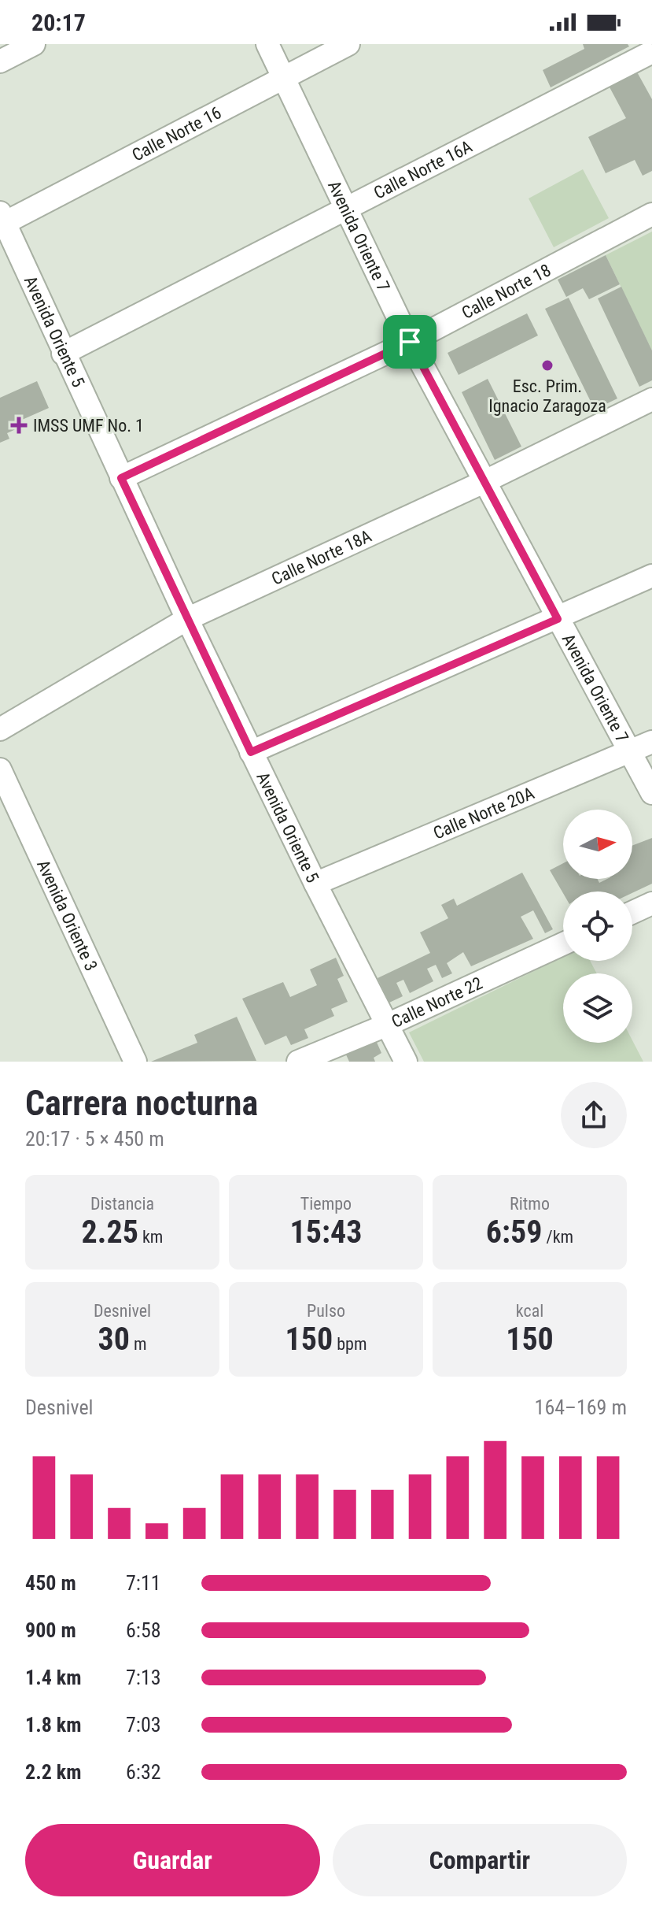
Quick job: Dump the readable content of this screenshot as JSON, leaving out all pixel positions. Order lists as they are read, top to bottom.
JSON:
{
  "streets": {
    "street": [
      "Calle Norte 16",
      "Calle Norte 16A",
      "Avenida Oriente 7",
      "Calle Norte 18",
      "Avenida Oriente 5",
      "Calle Norte 18A",
      "Calle Norte 20A",
      "Avenida Oriente 3",
      "Calle Norte 22"
    ]
  },
  "crossings": [
    ["Calle Norte 16", "Avenida Oriente 7"],
    ["Calle Norte 16", "Avenida Oriente 5"],
    ["Calle Norte 16A", "Avenida Oriente 7"],
    ["Calle Norte 16A", "Avenida Oriente 5"],
    ["Avenida Oriente 7", "Calle Norte 18"],
    ["Avenida Oriente 7", "Calle Norte 18A"],
    ["Avenida Oriente 7", "Calle Norte 20A"],
    ["Calle Norte 18", "Avenida Oriente 5"],
    ["Avenida Oriente 5", "Calle Norte 18A"],
    ["Avenida Oriente 5", "Calle Norte 20A"],
    ["Avenida Oriente 5", "Calle Norte 22"]
  ],
  "places": {
    "other": ["Esc. Prim. Ignacio Zaragoza"],
    "health": ["IMSS UMF No. 1"]
  },
  "north": "right",
  "page": {
    "status": "20:17",
    "heading": ["Carrera nocturna", "20:17 · 5 × 450 m"],
    "stats": [
      ["Distancia", "2.25 km"],
      ["Tiempo", "15:43"],
      ["Ritmo", "6:59 /km"],
      ["Desnivel", "30 m"],
      ["Pulso", "150 bpm"],
      ["kcal", "150"]
    ],
    "chart": ["Desnivel", "164–169 m"],
    "list": [
      {
        "name": "450 m",
        "note": "7:11"
      },
      {
        "name": "900 m",
        "note": "6:58"
      },
      {
        "name": "1.4 km",
        "note": "7:13"
      },
      {
        "name": "1.8 km",
        "note": "7:03"
      },
      {
        "name": "2.2 km",
        "note": "6:32"
      }
    ],
    "buttons": ["Guardar", "Compartir"]
  }
}
